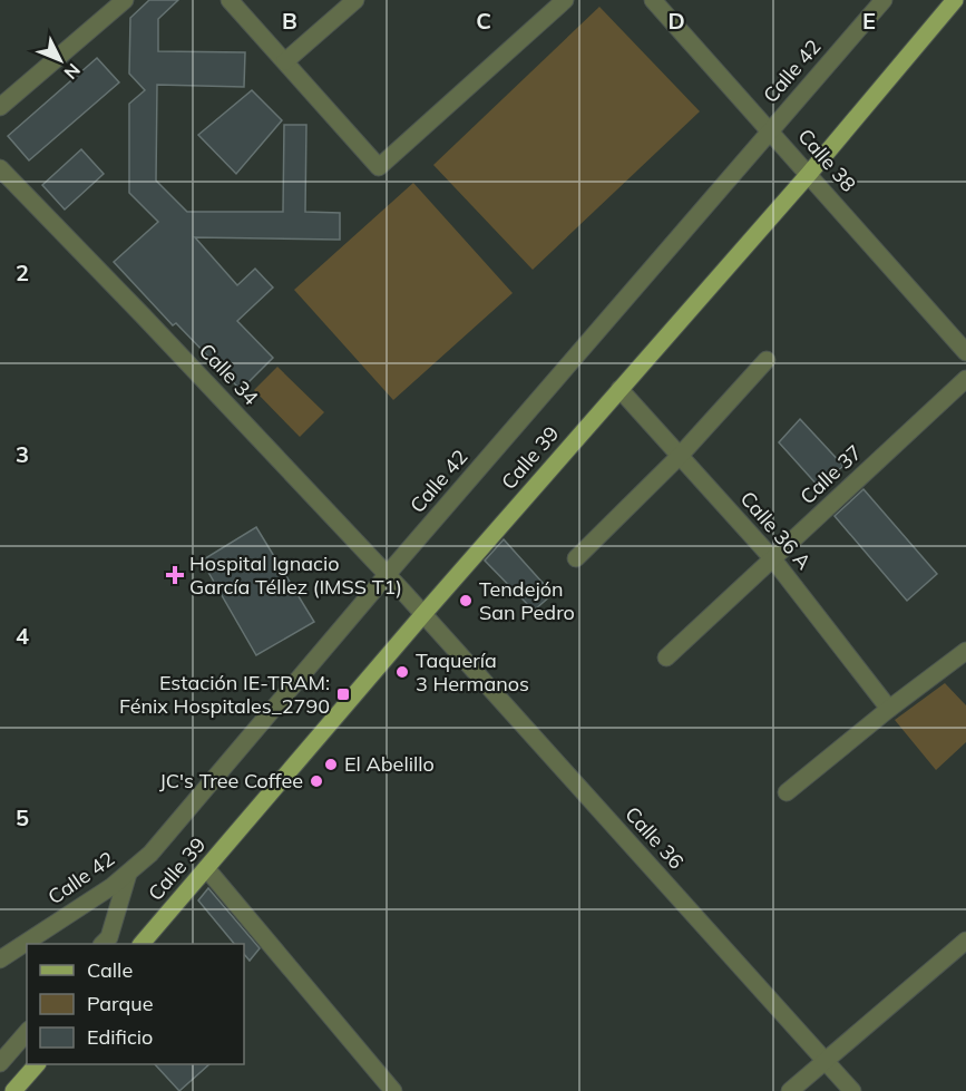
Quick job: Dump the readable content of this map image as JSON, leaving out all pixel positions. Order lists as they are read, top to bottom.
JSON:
{
  "streets": {
    "main road": ["Calle 39"],
    "street": [
      "Calle 42",
      "Calle 38",
      "Calle 34",
      "Calle 37",
      "Calle 36 A",
      "Calle 36"
    ]
  },
  "crossings": [
    ["Calle 42", "Calle 38"],
    ["Calle 42", "Calle 34"],
    ["Calle 38", "Calle 39"],
    ["Calle 34", "Calle 39"],
    ["Calle 34", "Calle 36"],
    ["Calle 39", "Calle 36 A"],
    ["Calle 39", "Calle 36"],
    ["Calle 37", "Calle 36 A"]
  ],
  "places": {
    "health": ["Hospital Ignacio García Téllez (IMSS T1)"],
    "other": [
      "Tendejón San Pedro",
      "Taquería 3 Hermanos",
      "El Abelillo",
      "JC's Tree Coffee"
    ],
    "transit": ["Estación IE-TRAM: Fénix Hospitales_2790"]
  },
  "legend": ["Calle", "Parque", "Edificio"],
  "north": "bottom right",
  "grid": {
    "columns": [
      "B",
      "C",
      "D",
      "E"
    ],
    "rows": [
      "2",
      "3",
      "4",
      "5"
    ]
  }
}
